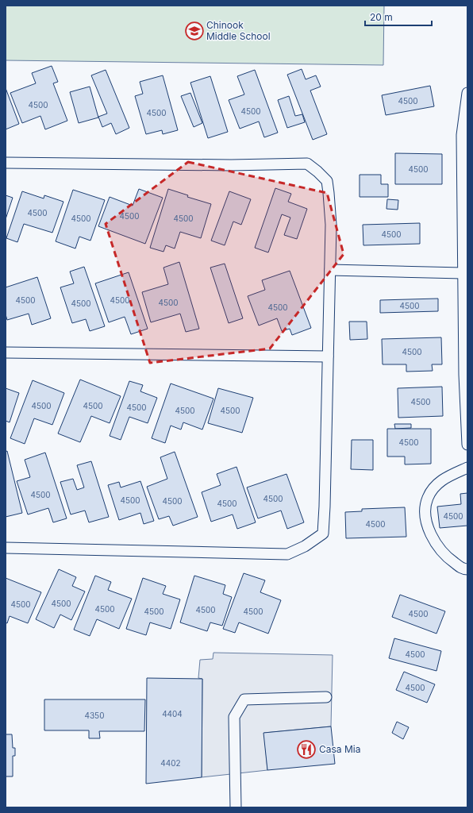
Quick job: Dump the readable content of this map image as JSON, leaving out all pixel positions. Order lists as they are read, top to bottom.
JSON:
{
  "places": {
    "school or university": ["Chinook Middle School"],
    "restaurant": ["Casa Mia"]
  },
  "house_numbers": [
    "4500",
    "4500",
    "4500",
    "4500",
    "4500",
    "4500",
    "4500",
    "4500",
    "4500",
    "4500",
    "4500",
    "4500",
    "4500",
    "4500",
    "4500",
    "4500",
    "4500",
    "4500",
    "4500",
    "4500",
    "4500",
    "4500",
    "4500",
    "4500",
    "4500",
    "4500",
    "4500",
    "4500",
    "4500",
    "4500",
    "4500",
    "4500",
    "4500",
    "4500",
    "4500",
    "4500",
    "4500",
    "4500",
    "4500",
    "4500",
    "4404",
    "4350",
    "4402"
  ],
  "scale_bar": "20 m"
}
